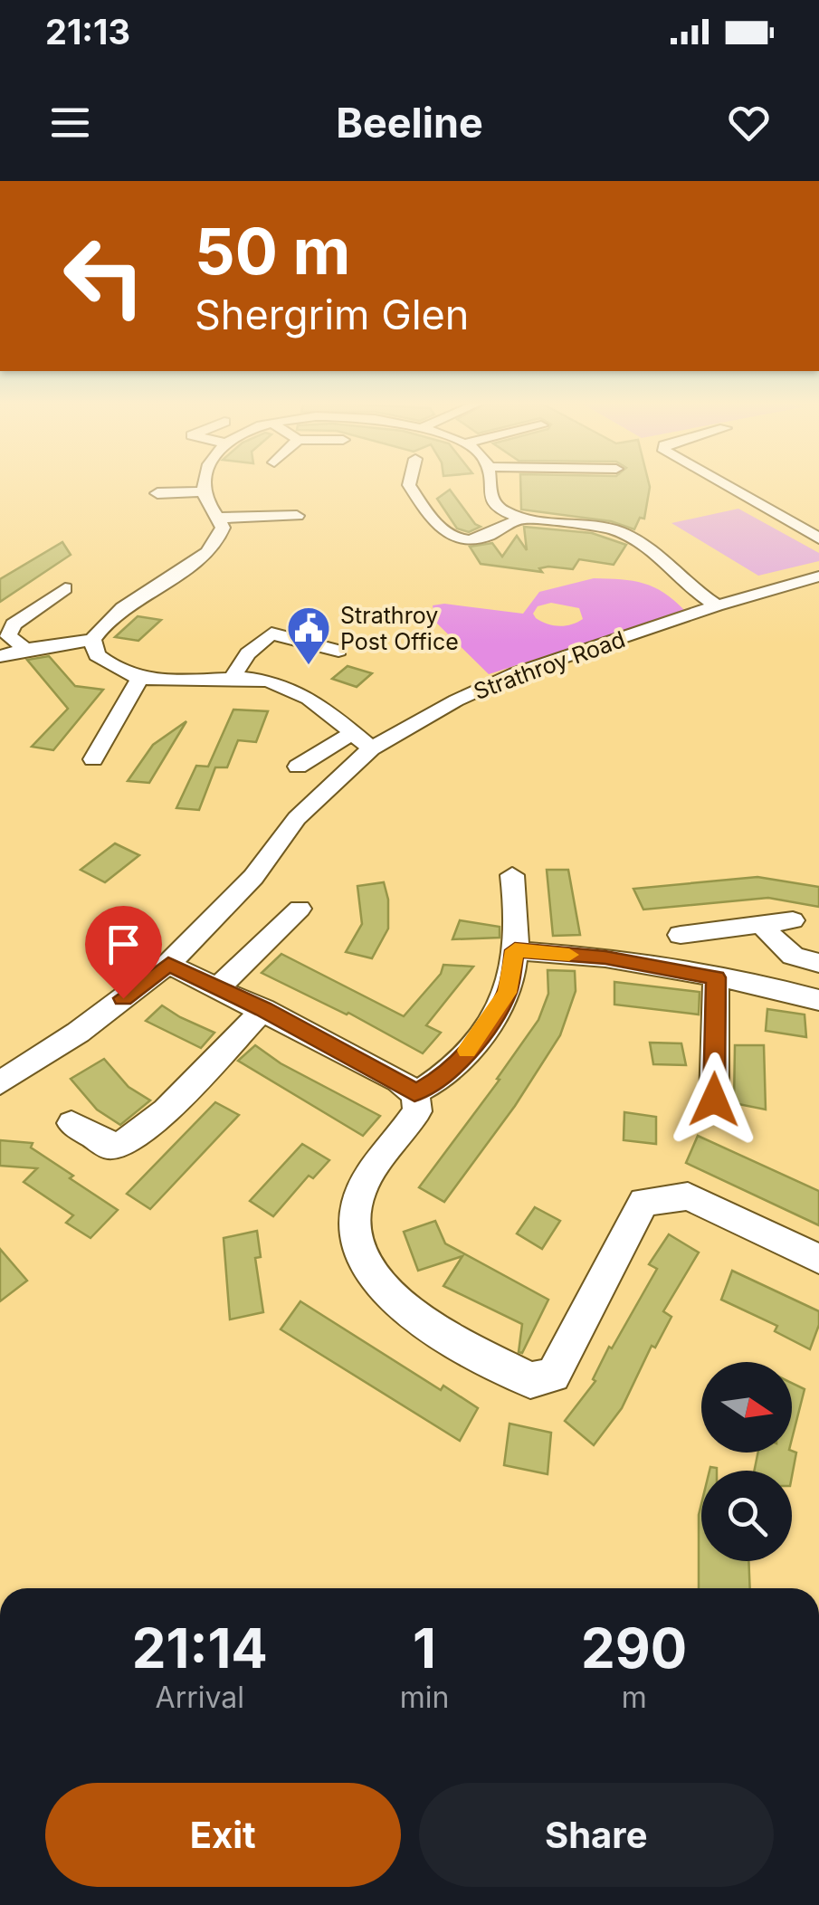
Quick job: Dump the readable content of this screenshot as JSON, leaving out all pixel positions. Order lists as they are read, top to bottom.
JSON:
{
  "streets": {
    "street": ["Strathroy Road"]
  },
  "places": {
    "public building": ["Strathroy Post Office"]
  },
  "north": "right",
  "page": {
    "status": "21:13",
    "header": "Beeline",
    "turn": ["50 m", "Shergrim Glen"],
    "eta": [
      "21:14",
      "Arrival",
      "1",
      "min",
      "290",
      "m"
    ],
    "buttons": ["Exit", "Share"]
  }
}
